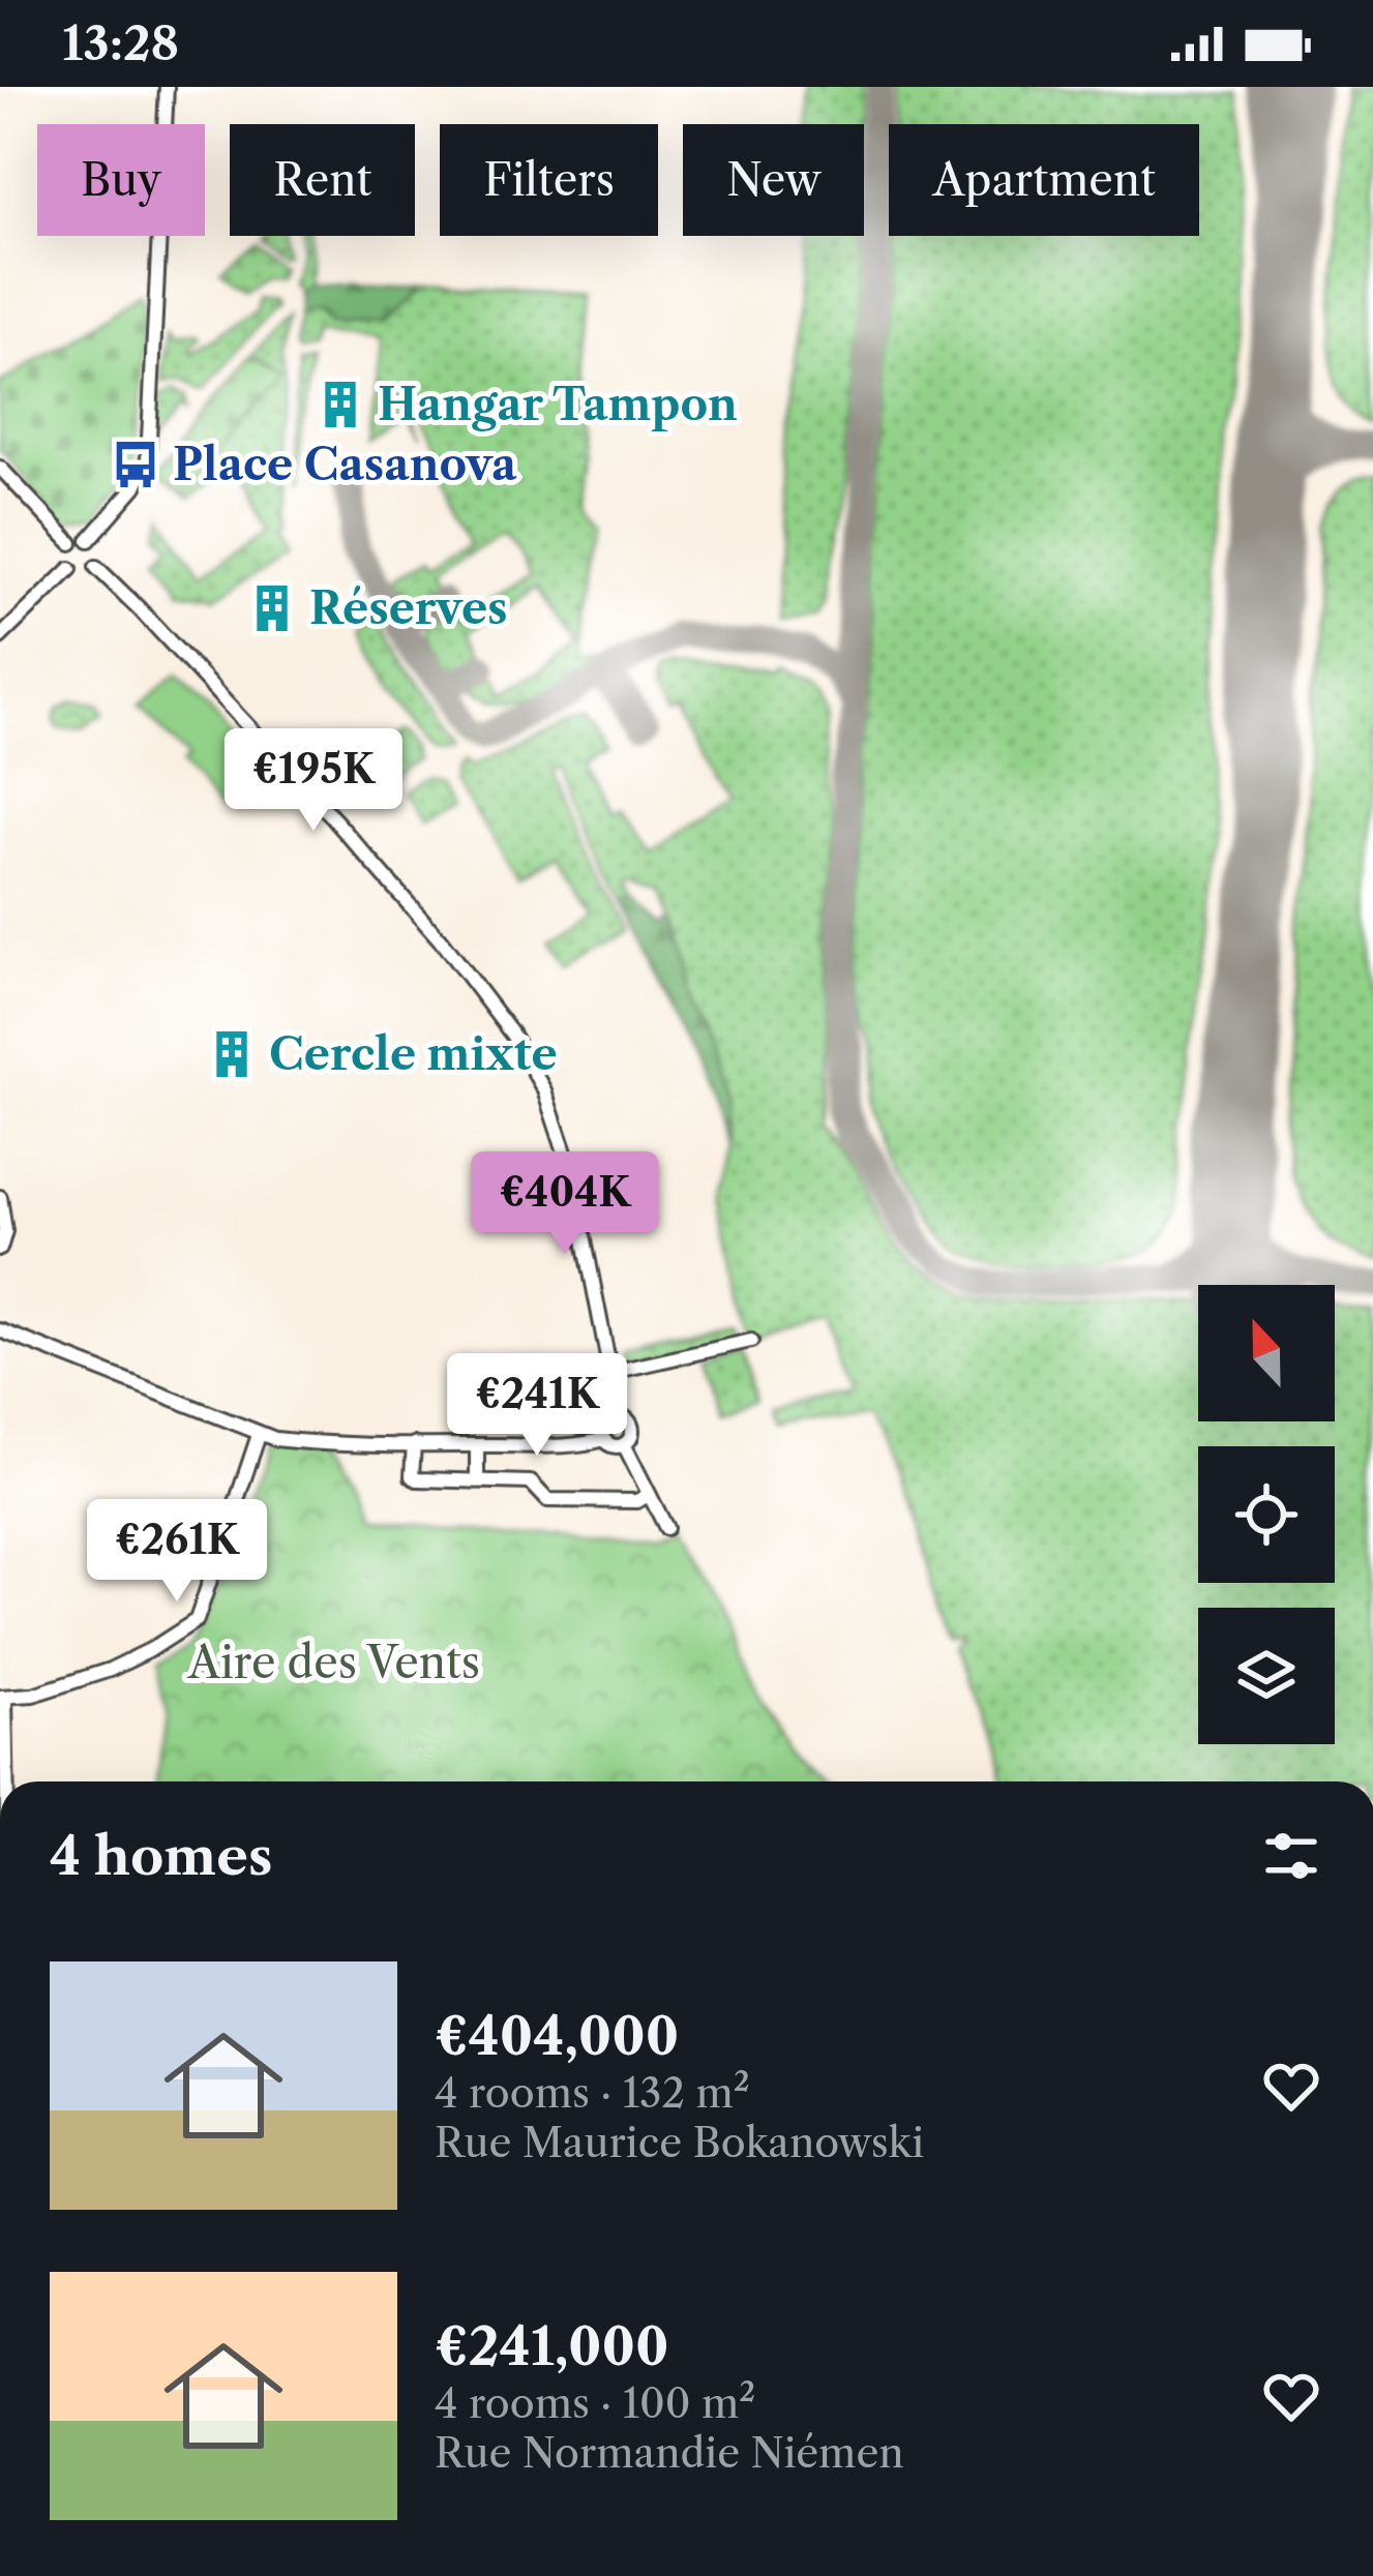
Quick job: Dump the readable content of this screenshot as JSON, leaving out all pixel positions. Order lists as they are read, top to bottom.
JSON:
{
  "parks": ["Aire des Vents"],
  "places": {
    "building": ["Hangar Tampon", "Réserves", "Cercle mixte"],
    "bus stop": ["Place Casanova"]
  },
  "north": "top",
  "page": {
    "status": "13:28",
    "chip": [
      "Buy",
      "Rent",
      "Filters",
      "New",
      "Apartment"
    ],
    "price": [
      "€195K",
      "€404K",
      "€241K",
      "€261K"
    ],
    "heading": "4 homes",
    "list": [
      {
        "name": "€404,000",
        "note": "4 rooms · 132 m² · Rue Maurice Bokanowski"
      },
      {
        "name": "€241,000",
        "note": "4 rooms · 100 m² · Rue Normandie Niémen"
      }
    ]
  }
}
